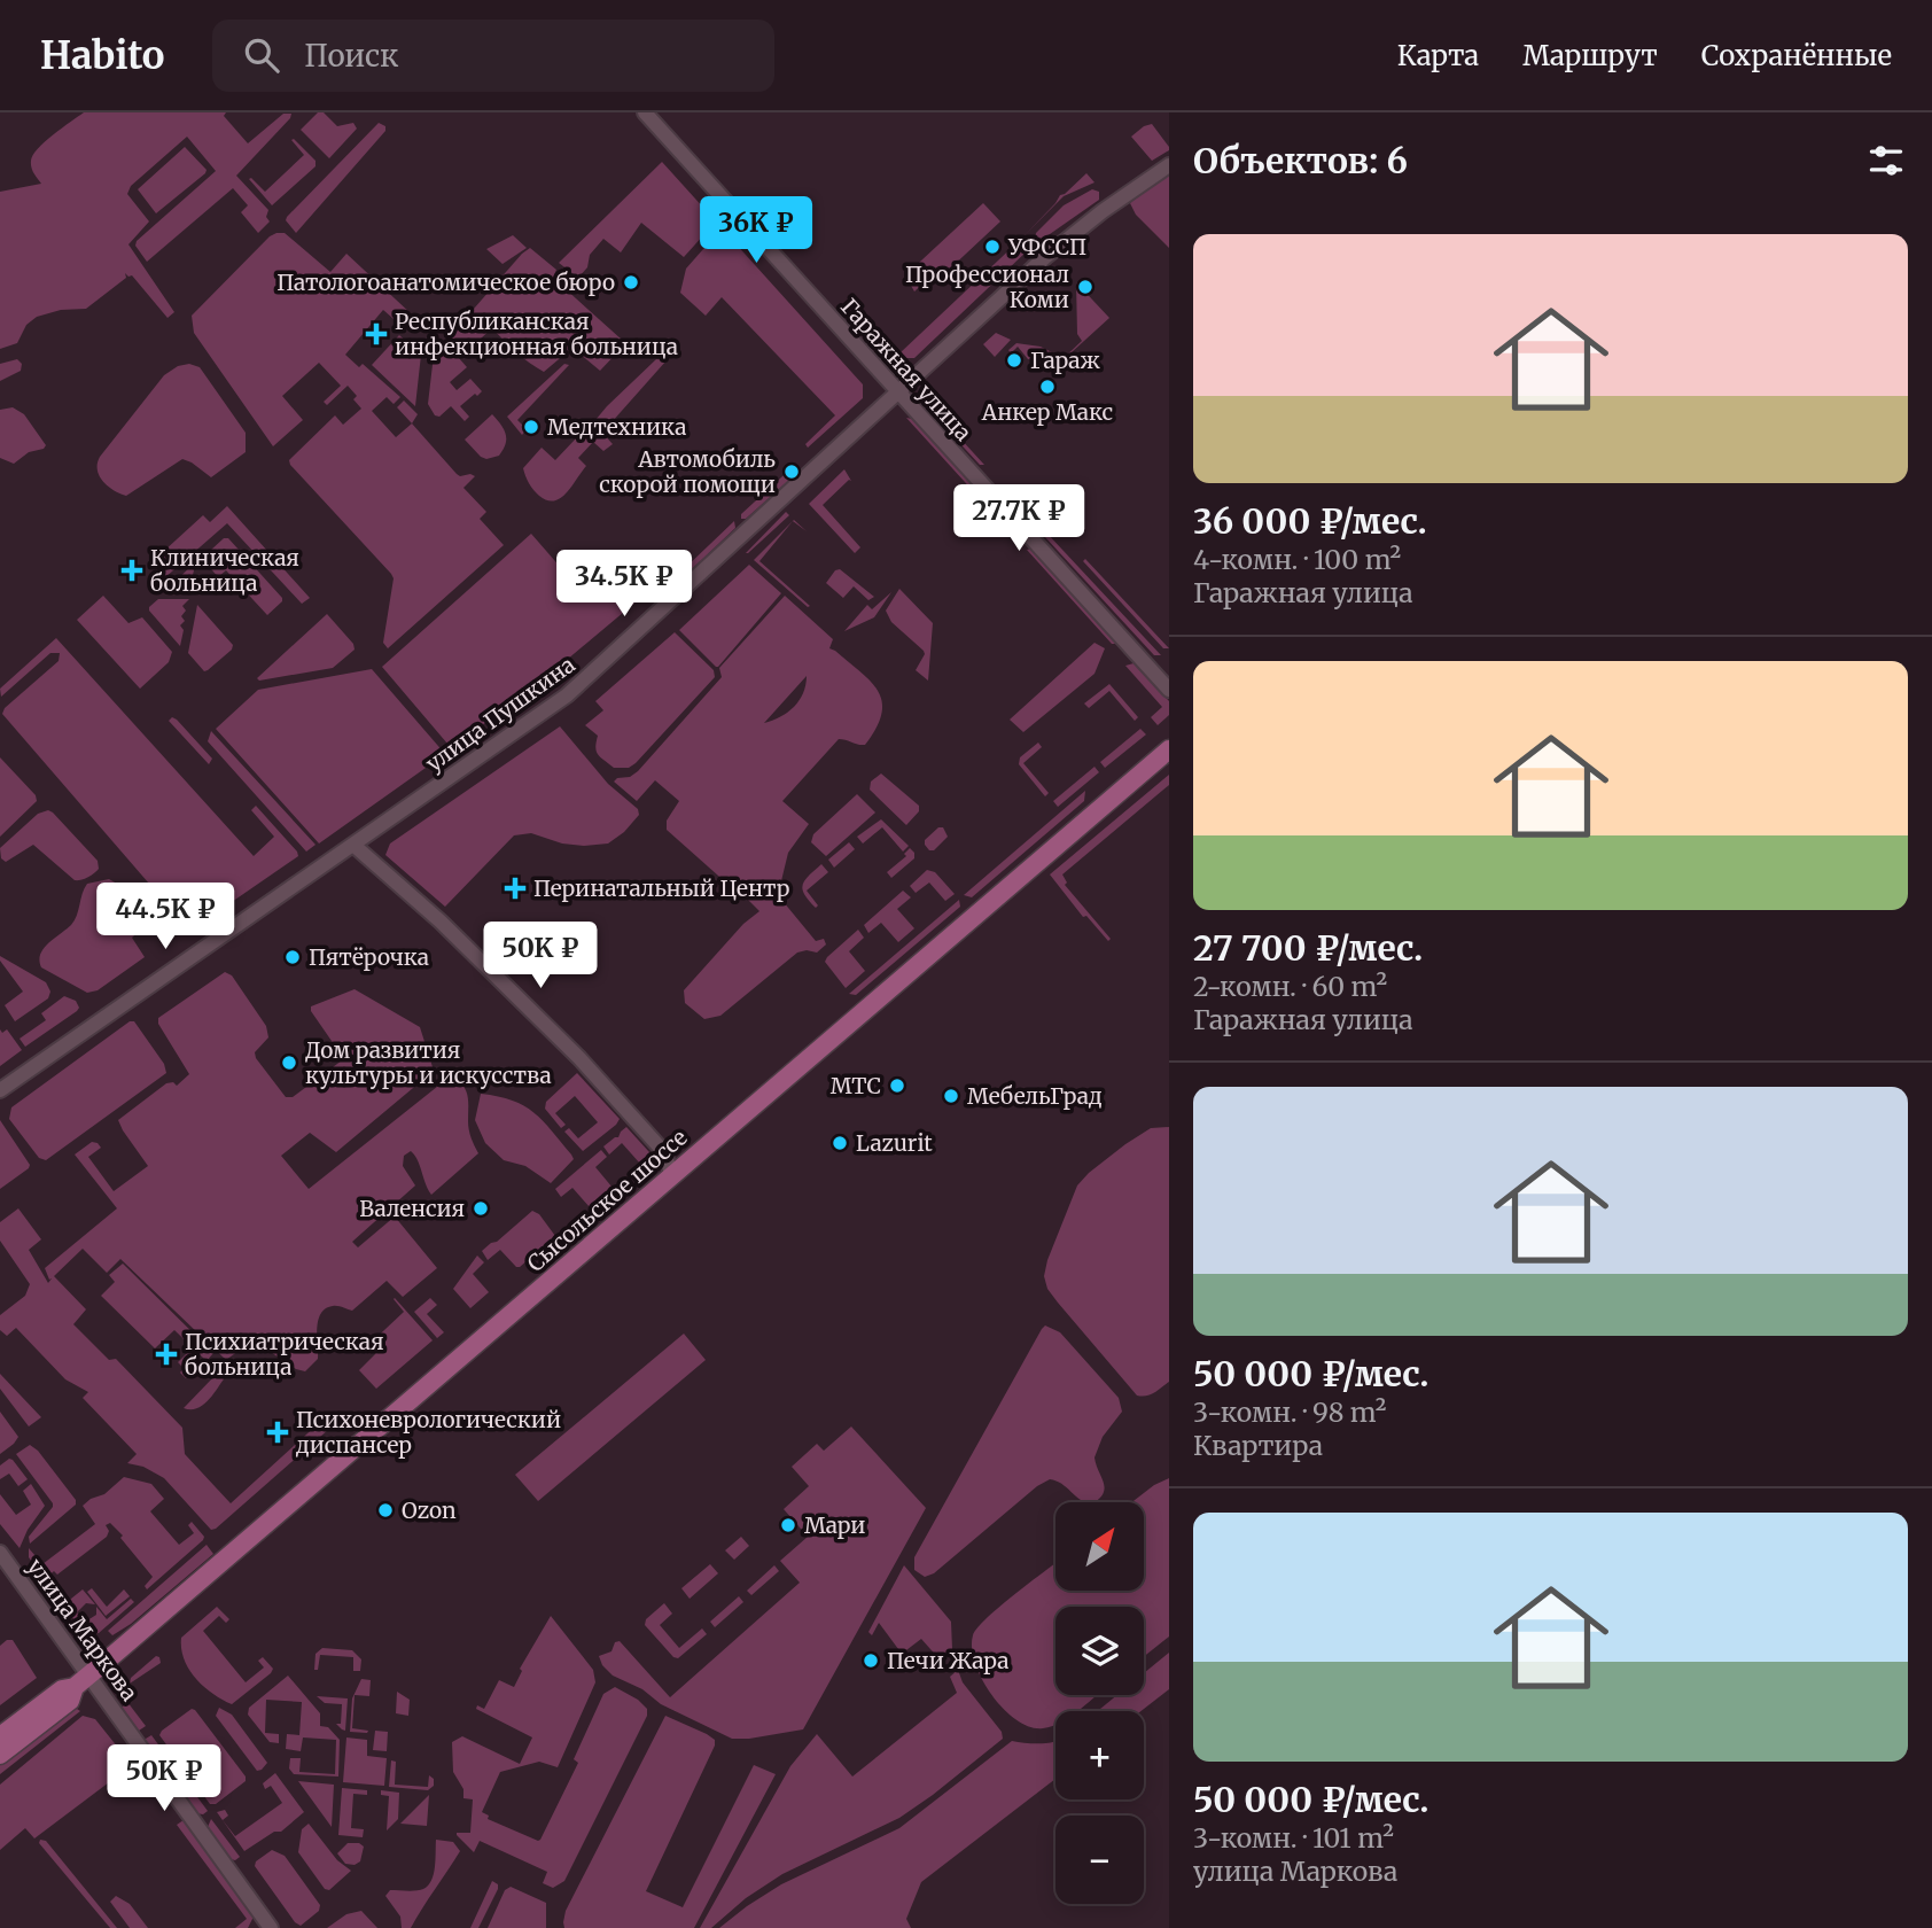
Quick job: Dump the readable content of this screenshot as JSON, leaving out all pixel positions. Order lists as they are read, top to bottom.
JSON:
{
  "streets": {
    "main road": ["Сысольское шоссе"],
    "street": ["Гаражная улица", "улица Пушкина", "улица Маркова"]
  },
  "crossings": [
    ["Гаражная улица", "улица Пушкина"],
    ["Сысольское шоссе", "улица Маркова"]
  ],
  "places": {
    "other": [
      "УФССП",
      "Патологоанатомическое бюро",
      "Профессионал Коми",
      "Гараж",
      "Анкер Макс",
      "Медтехника",
      "Автомобиль скорой помощи",
      "Пятёрочка",
      "Дом развития культуры и искусства",
      "МТС",
      "МебельГрад",
      "Lazurit",
      "Валенсия",
      "Ozon",
      "Мари",
      "Печи Жара"
    ],
    "health": [
      "Республиканская инфекционная больница",
      "Клиническая больница",
      "Перинатальный Центр",
      "Психиатрическая больница",
      "Психоневрологический диспансер"
    ]
  },
  "north": "top right",
  "page": {
    "header": "Habito",
    "search": "Поиск",
    "nav": ["Карта", "Маршрут", "Сохранённые"],
    "heading": "Объектов: 6",
    "price": [
      "36K ₽",
      "27.7K ₽",
      "34.5K ₽",
      "44.5K ₽",
      "50K ₽",
      "50K ₽"
    ],
    "list": [
      {
        "name": "36 000 ₽/мес.",
        "note": "4-комн. · 100 m² · Гаражная улица"
      },
      {
        "name": "27 700 ₽/мес.",
        "note": "2-комн. · 60 m² · Гаражная улица"
      },
      {
        "name": "50 000 ₽/мес.",
        "note": "3-комн. · 98 m² · Квартира"
      },
      {
        "name": "50 000 ₽/мес.",
        "note": "3-комн. · 101 m² · улица Маркова"
      }
    ],
    "map_buttons": ["+", "−"]
  }
}
